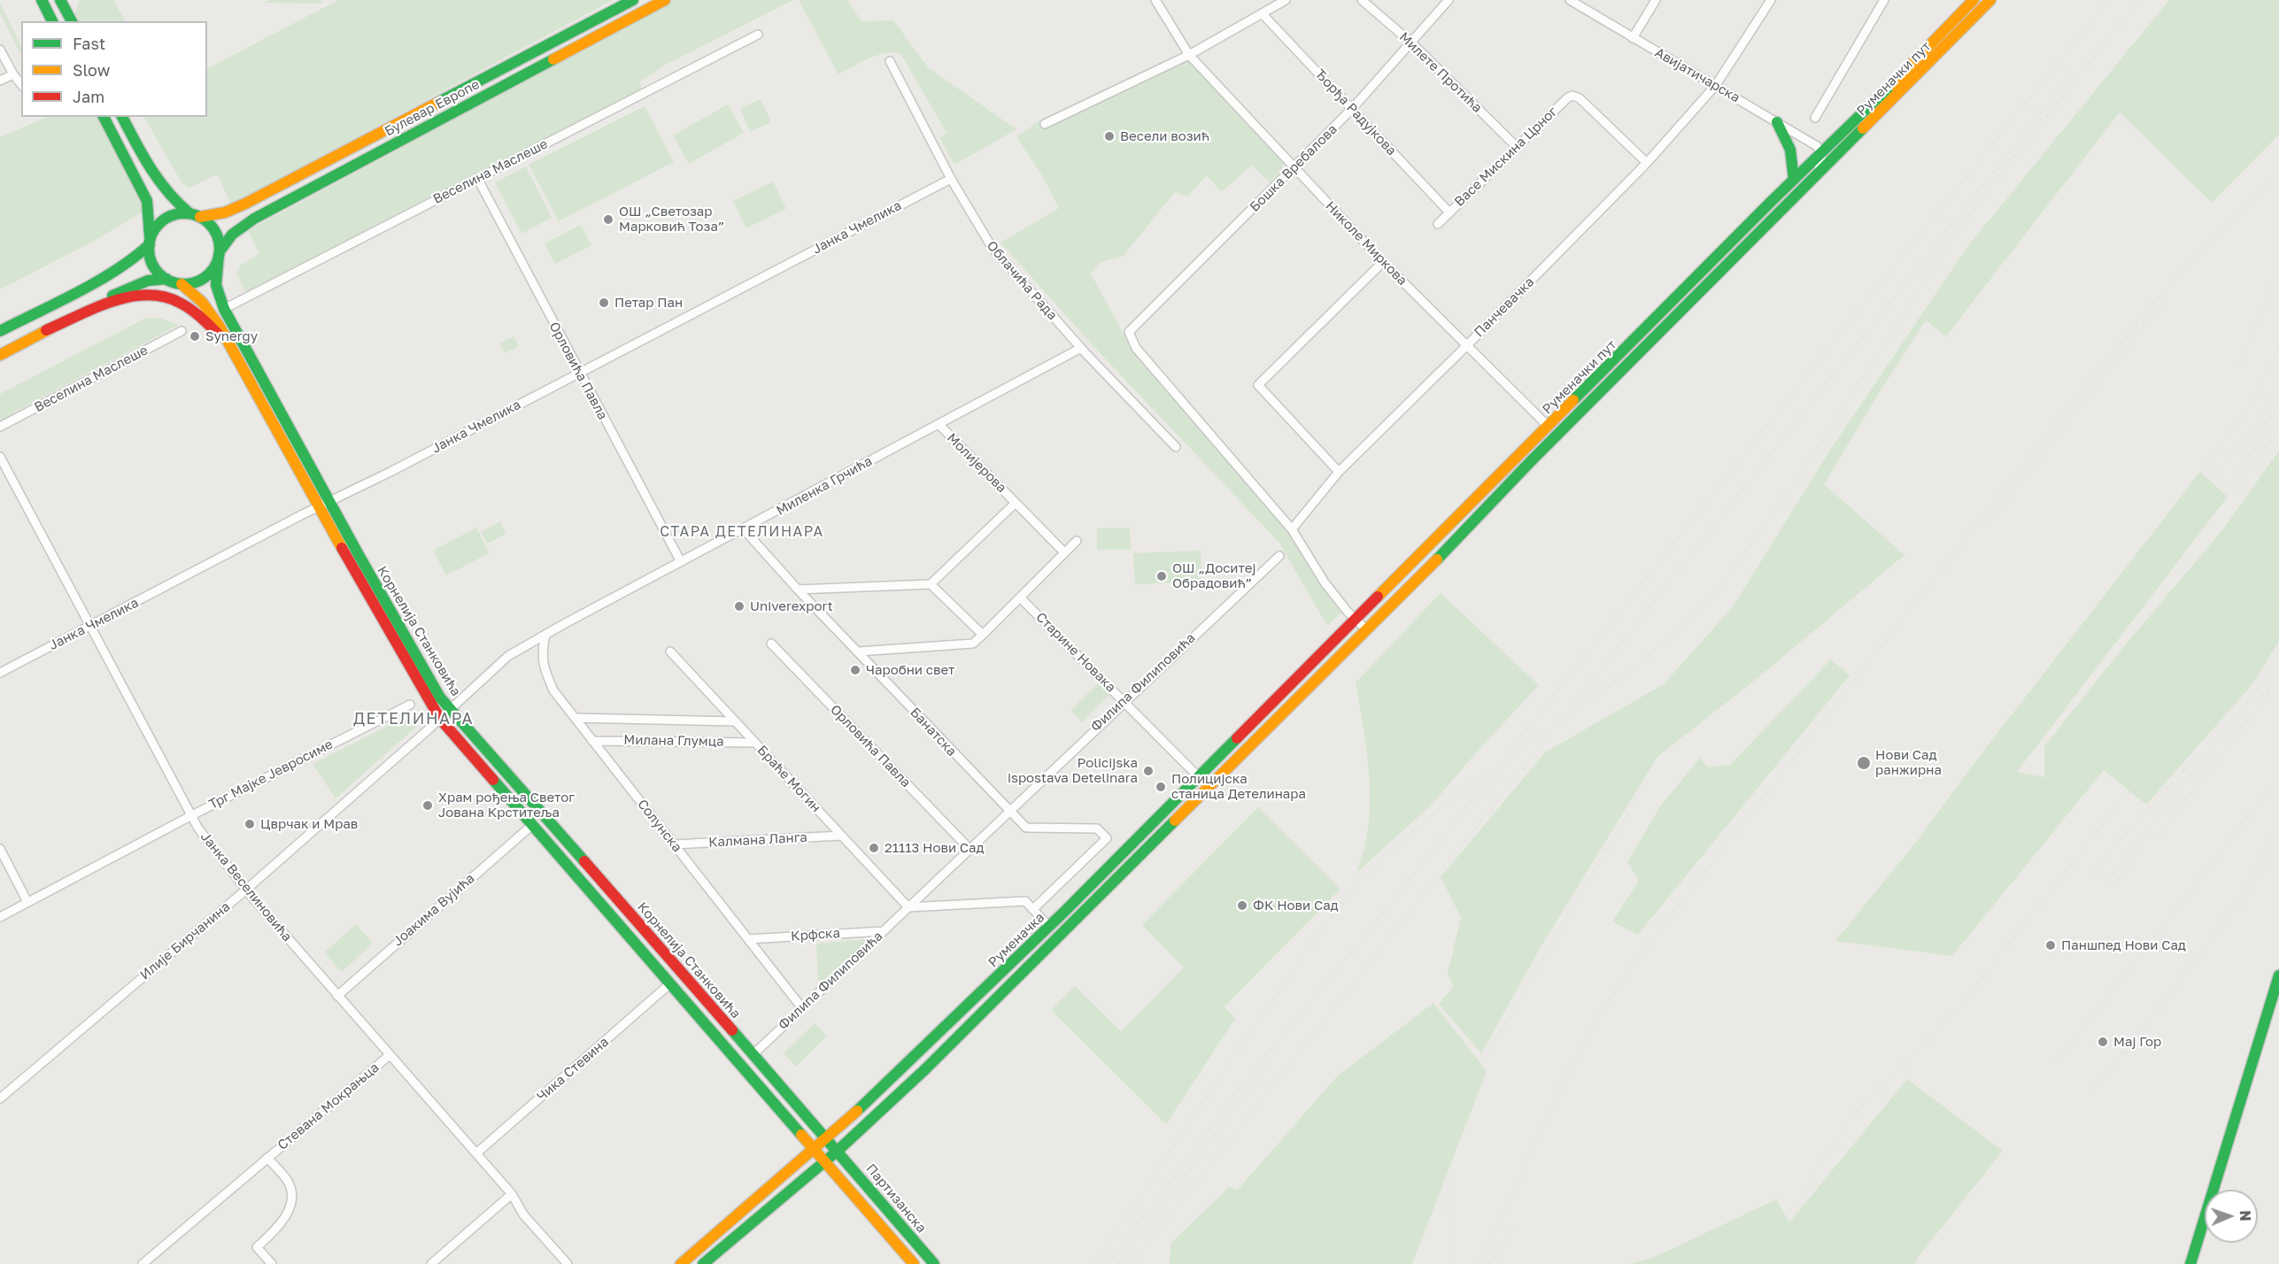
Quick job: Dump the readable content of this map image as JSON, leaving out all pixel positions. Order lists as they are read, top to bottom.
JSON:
{
  "streets": {
    "main road": [
      "Руменачки пут",
      "Булевар Европе",
      "Корнелија Станковића",
      "Руменачка",
      "Партизанска"
    ],
    "street": [
      "Милете Протића",
      "Авијатичарска",
      "Ђорђа Радујкова",
      "Васе Мискина Црног",
      "Бошка Вребалова",
      "Веселина Маслеше",
      "Јанка Чмелика",
      "Николе Миркова",
      "Облачића Рада",
      "Панчевачка",
      "Орловића Павла",
      "Молијерова",
      "Миленка Грчића",
      "Старине Новака",
      "Филипа Филиповића",
      "Банатска",
      "Милана Глумца",
      "Трг Мајке Јевросиме",
      "Браће Могин",
      "Солунска",
      "Калмана Ланга",
      "Јанка Веселиновића",
      "Јоакима Вујића",
      "Крфска",
      "Илије Бирчанина",
      "Чика Стевина",
      "Стевана Мокрањца"
    ]
  },
  "crossings": [
    ["Милете Протића", "Васе Мискина Црног"],
    ["Милете Протића", "Бошка Вребалова"],
    ["Авијатичарска", "Руменачки пут"],
    ["Авијатичарска", "Панчевачка"],
    ["Руменачки пут", "Николе Миркова"],
    ["Руменачки пут", "Руменачка"],
    ["Булевар Европе", "Корнелија Станковића"],
    ["Ђорђа Радујкова", "Васе Мискина Црног"],
    ["Ђорђа Радујкова", "Бошка Вребалова"],
    ["Васе Мискина Црног", "Панчевачка"],
    ["Бошка Вребалова", "Николе Миркова"],
    ["Бошка Вребалова", "Панчевачка"],
    ["Веселина Маслеше", "Орловића Павла"],
    ["Веселина Маслеше", "Корнелија Станковића"],
    ["Јанка Чмелика", "Облачића Рада"],
    ["Јанка Чмелика", "Орловића Павла"],
    ["Јанка Чмелика", "Корнелија Станковића"],
    ["Јанка Чмелика", "Јанка Веселиновића"],
    ["Николе Миркова", "Панчевачка"],
    ["Облачића Рада", "Миленка Грчића"],
    ["Орловића Павла", "Миленка Грчића"],
    ["Орловића Павла", "Филипа Филиповића"],
    ["Молијерова", "Миленка Грчића"],
    ["Миленка Грчића", "Корнелија Станковића"],
    ["Миленка Грчића", "Банатска"],
    ["Миленка Грчића", "Солунска"],
    ["Миленка Грчића", "Илије Бирчанина"],
    ["Корнелија Станковића", "Филипа Филиповића"],
    ["Корнелија Станковића", "Јоакима Вујића"],
    ["Корнелија Станковића", "Руменачка"],
    ["Корнелија Станковића", "Илије Бирчанина"],
    ["Корнелија Станковића", "Чика Стевина"],
    ["Корнелија Станковића", "Партизанска"],
    ["Старине Новака", "Филипа Филиповића"],
    ["Старине Новака", "Руменачка"],
    ["Филипа Филиповића", "Банатска"],
    ["Филипа Филиповића", "Браће Могин"],
    ["Филипа Филиповића", "Солунска"],
    ["Филипа Филиповића", "Крфска"],
    ["Филипа Филиповића", "Руменачка"],
    ["Банатска", "Руменачка"],
    ["Милана Глумца", "Браће Могин"],
    ["Милана Глумца", "Солунска"],
    ["Трг Мајке Јевросиме", "Јанка Веселиновића"],
    ["Браће Могин", "Калмана Ланга"],
    ["Солунска", "Калмана Ланга"],
    ["Солунска", "Крфска"],
    ["Јанка Веселиновића", "Јоакима Вујића"],
    ["Јанка Веселиновића", "Илије Бирчанина"],
    ["Јанка Веселиновића", "Чика Стевина"],
    ["Јанка Веселиновића", "Стевана Мокрањца"],
    ["Руменачка", "Партизанска"]
  ],
  "districts": ["СТАРА ДЕТЕЛИНАРА", "ДЕТЕЛИНАРА"],
  "places": [
    "Весели возић",
    "ОШ „Светозар Марковић Тоза”",
    "Петар Пан",
    "Synergy",
    "ОШ „Доситеј Обрадовић”",
    "Univerexport",
    "Чаробни свет",
    "Нови Сад ранжирна",
    "Policijska ispostava Detelinara",
    "Полицијска станица Детелинара",
    "Храм рођења Светог Јована Крститеља",
    "Цврчак и Мрав",
    "21113 Нови Сад",
    "ФК Нови Сад",
    "Паншпед Нови Сад",
    "Мај Гор"
  ],
  "legend": ["Fast", "Slow", "Jam"],
  "north": "right"
}
